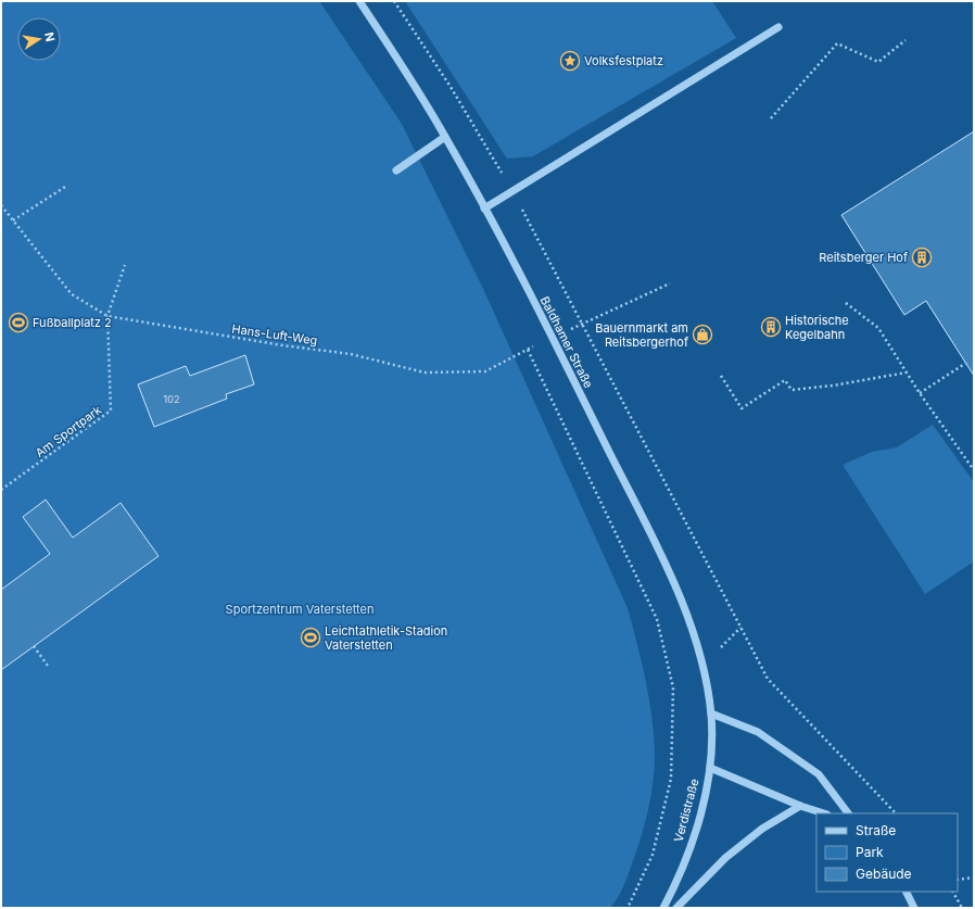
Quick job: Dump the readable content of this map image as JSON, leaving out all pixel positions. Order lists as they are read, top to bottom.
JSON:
{
  "streets": {
    "street": ["Baldhamer Straße", "Verdistraße"],
    "path": ["Hans-Luft-Weg", "Am Sportpark"]
  },
  "crossings": [
    ["Hans-Luft-Weg", "Baldhamer Straße"],
    ["Hans-Luft-Weg", "Am Sportpark"],
    ["Baldhamer Straße", "Verdistraße"]
  ],
  "parks": ["Sportzentrum Vaterstetten"],
  "places": {
    "place": ["Volksfestplatz"],
    "building": ["Reitsberger Hof", "Historische Kegelbahn"],
    "sports": ["Fußballplatz 2", "Leichtathletik-Stadion Vaterstetten"],
    "shop": ["Bauernmarkt am Reitsbergerhof"]
  },
  "house_numbers": ["102"],
  "legend": ["Straße", "Park", "Gebäude"],
  "north": "right"
}
